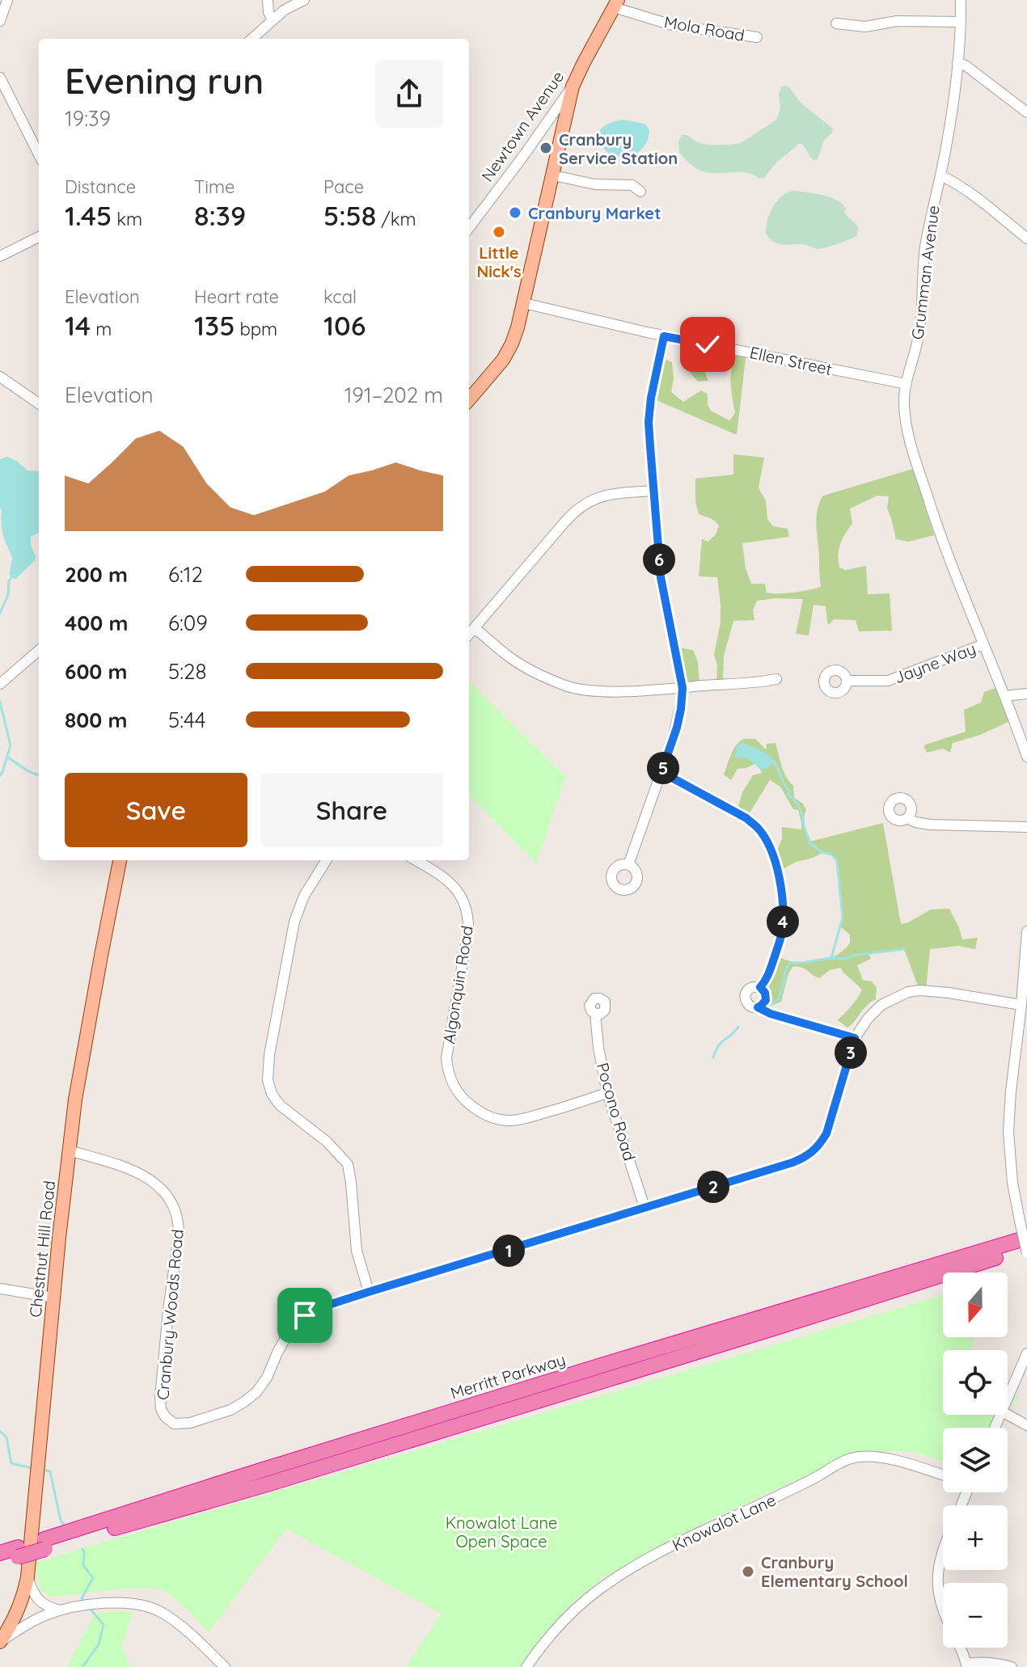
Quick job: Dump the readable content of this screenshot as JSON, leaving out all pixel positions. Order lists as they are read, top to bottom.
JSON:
{
  "streets": {
    "highway": ["Merritt Parkway"],
    "main road": ["Newtown Avenue", "Chestnut Hill Road"],
    "street": [
      "Mola Road",
      "Grumman Avenue",
      "Ellen Street",
      "Jayne Way",
      "Algonquin Road",
      "Pocono Road",
      "Cranbury Woods Road",
      "Knowalot Lane"
    ]
  },
  "crossings": [
    ["Mola Road", "Newtown Avenue"],
    ["Grumman Avenue", "Ellen Street"],
    ["Grumman Avenue", "Jayne Way"],
    ["Algonquin Road", "Pocono Road"],
    ["Chestnut Hill Road", "Cranbury Woods Road"]
  ],
  "parks": ["Knowalot Lane Open Space"],
  "places": [
    "Cranbury Service Station",
    "Cranbury Market",
    "Little Nick's",
    "Cranbury Elementary School"
  ],
  "north": "bottom",
  "page": {
    "heading": ["Evening run", "19:39"],
    "stats": [
      ["Distance", "1.45 km"],
      ["Time", "8:39"],
      ["Pace", "5:58 /km"],
      ["Elevation", "14 m"],
      ["Heart rate", "135 bpm"],
      ["kcal", "106"]
    ],
    "chart": ["Elevation", "191–202 m"],
    "pins": [
      "6",
      "5",
      "4",
      "3",
      "2",
      "1"
    ],
    "list": [
      {
        "name": "200 m",
        "note": "6:12"
      },
      {
        "name": "400 m",
        "note": "6:09"
      },
      {
        "name": "600 m",
        "note": "5:28"
      },
      {
        "name": "800 m",
        "note": "5:44"
      }
    ],
    "buttons": ["Save", "Share"],
    "map_buttons": ["+", "−"]
  }
}
